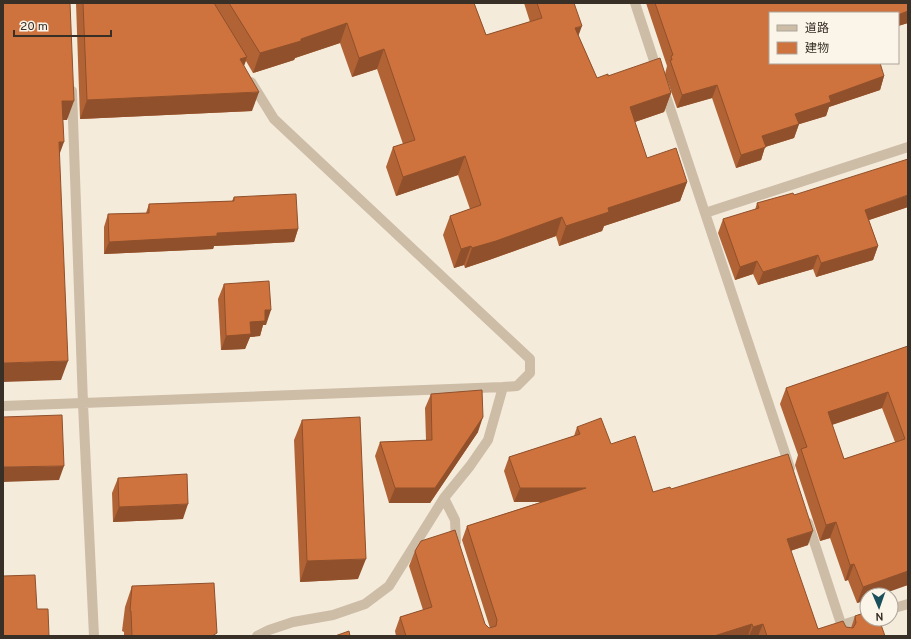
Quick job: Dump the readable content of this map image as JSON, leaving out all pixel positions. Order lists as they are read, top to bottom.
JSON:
{
  "legend": ["道路", "建物"],
  "scale_bar": "20 m",
  "north": "bottom"
}
